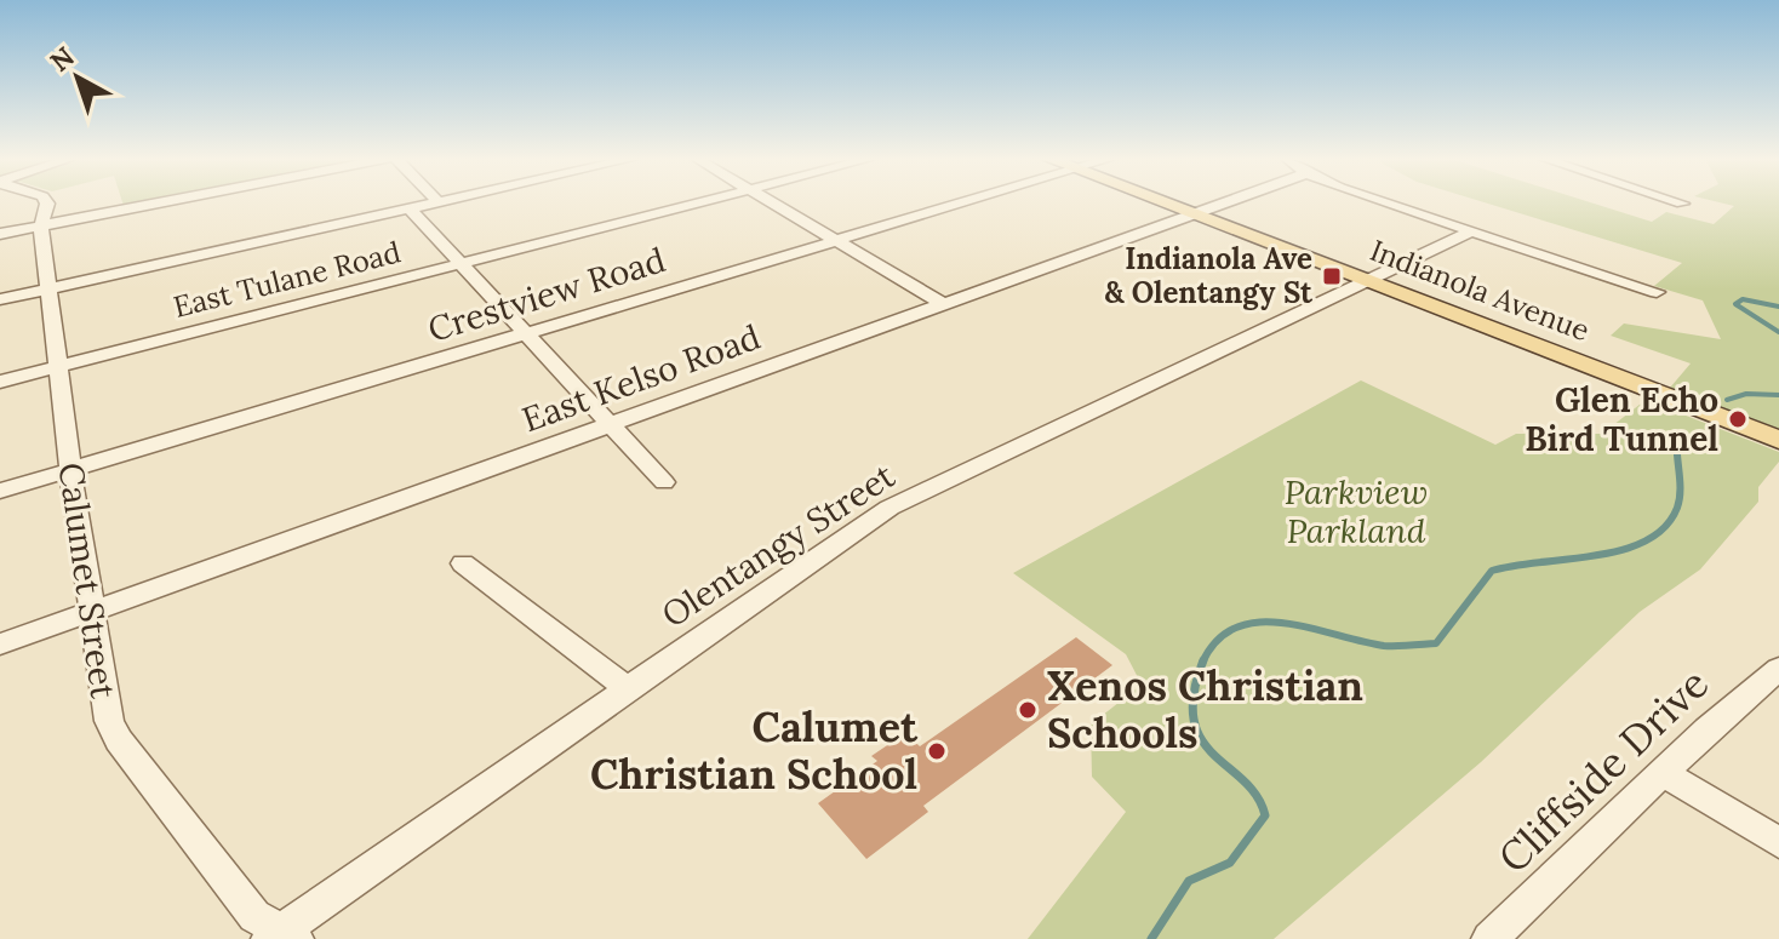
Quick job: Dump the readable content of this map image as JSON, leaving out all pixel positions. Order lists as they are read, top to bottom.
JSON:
{
  "streets": {
    "main road": ["Indianola Avenue"],
    "street": [
      "East Tulane Road",
      "Crestview Road",
      "East Kelso Road",
      "Olentangy Street",
      "Calumet Street",
      "Cliffside Drive"
    ]
  },
  "crossings": [
    ["East Tulane Road", "Calumet Street"],
    ["Indianola Avenue", "East Kelso Road"],
    ["Indianola Avenue", "Olentangy Street"],
    ["Crestview Road", "Calumet Street"],
    ["East Kelso Road", "Calumet Street"],
    ["Olentangy Street", "Calumet Street"]
  ],
  "parks": ["Parkview Parkland"],
  "places": {
    "transit": ["Indianola Ave & Olentangy St"],
    "other": ["Glen Echo Bird Tunnel", "Xenos Christian Schools", "Calumet Christian School"]
  },
  "north": "top left"
}
